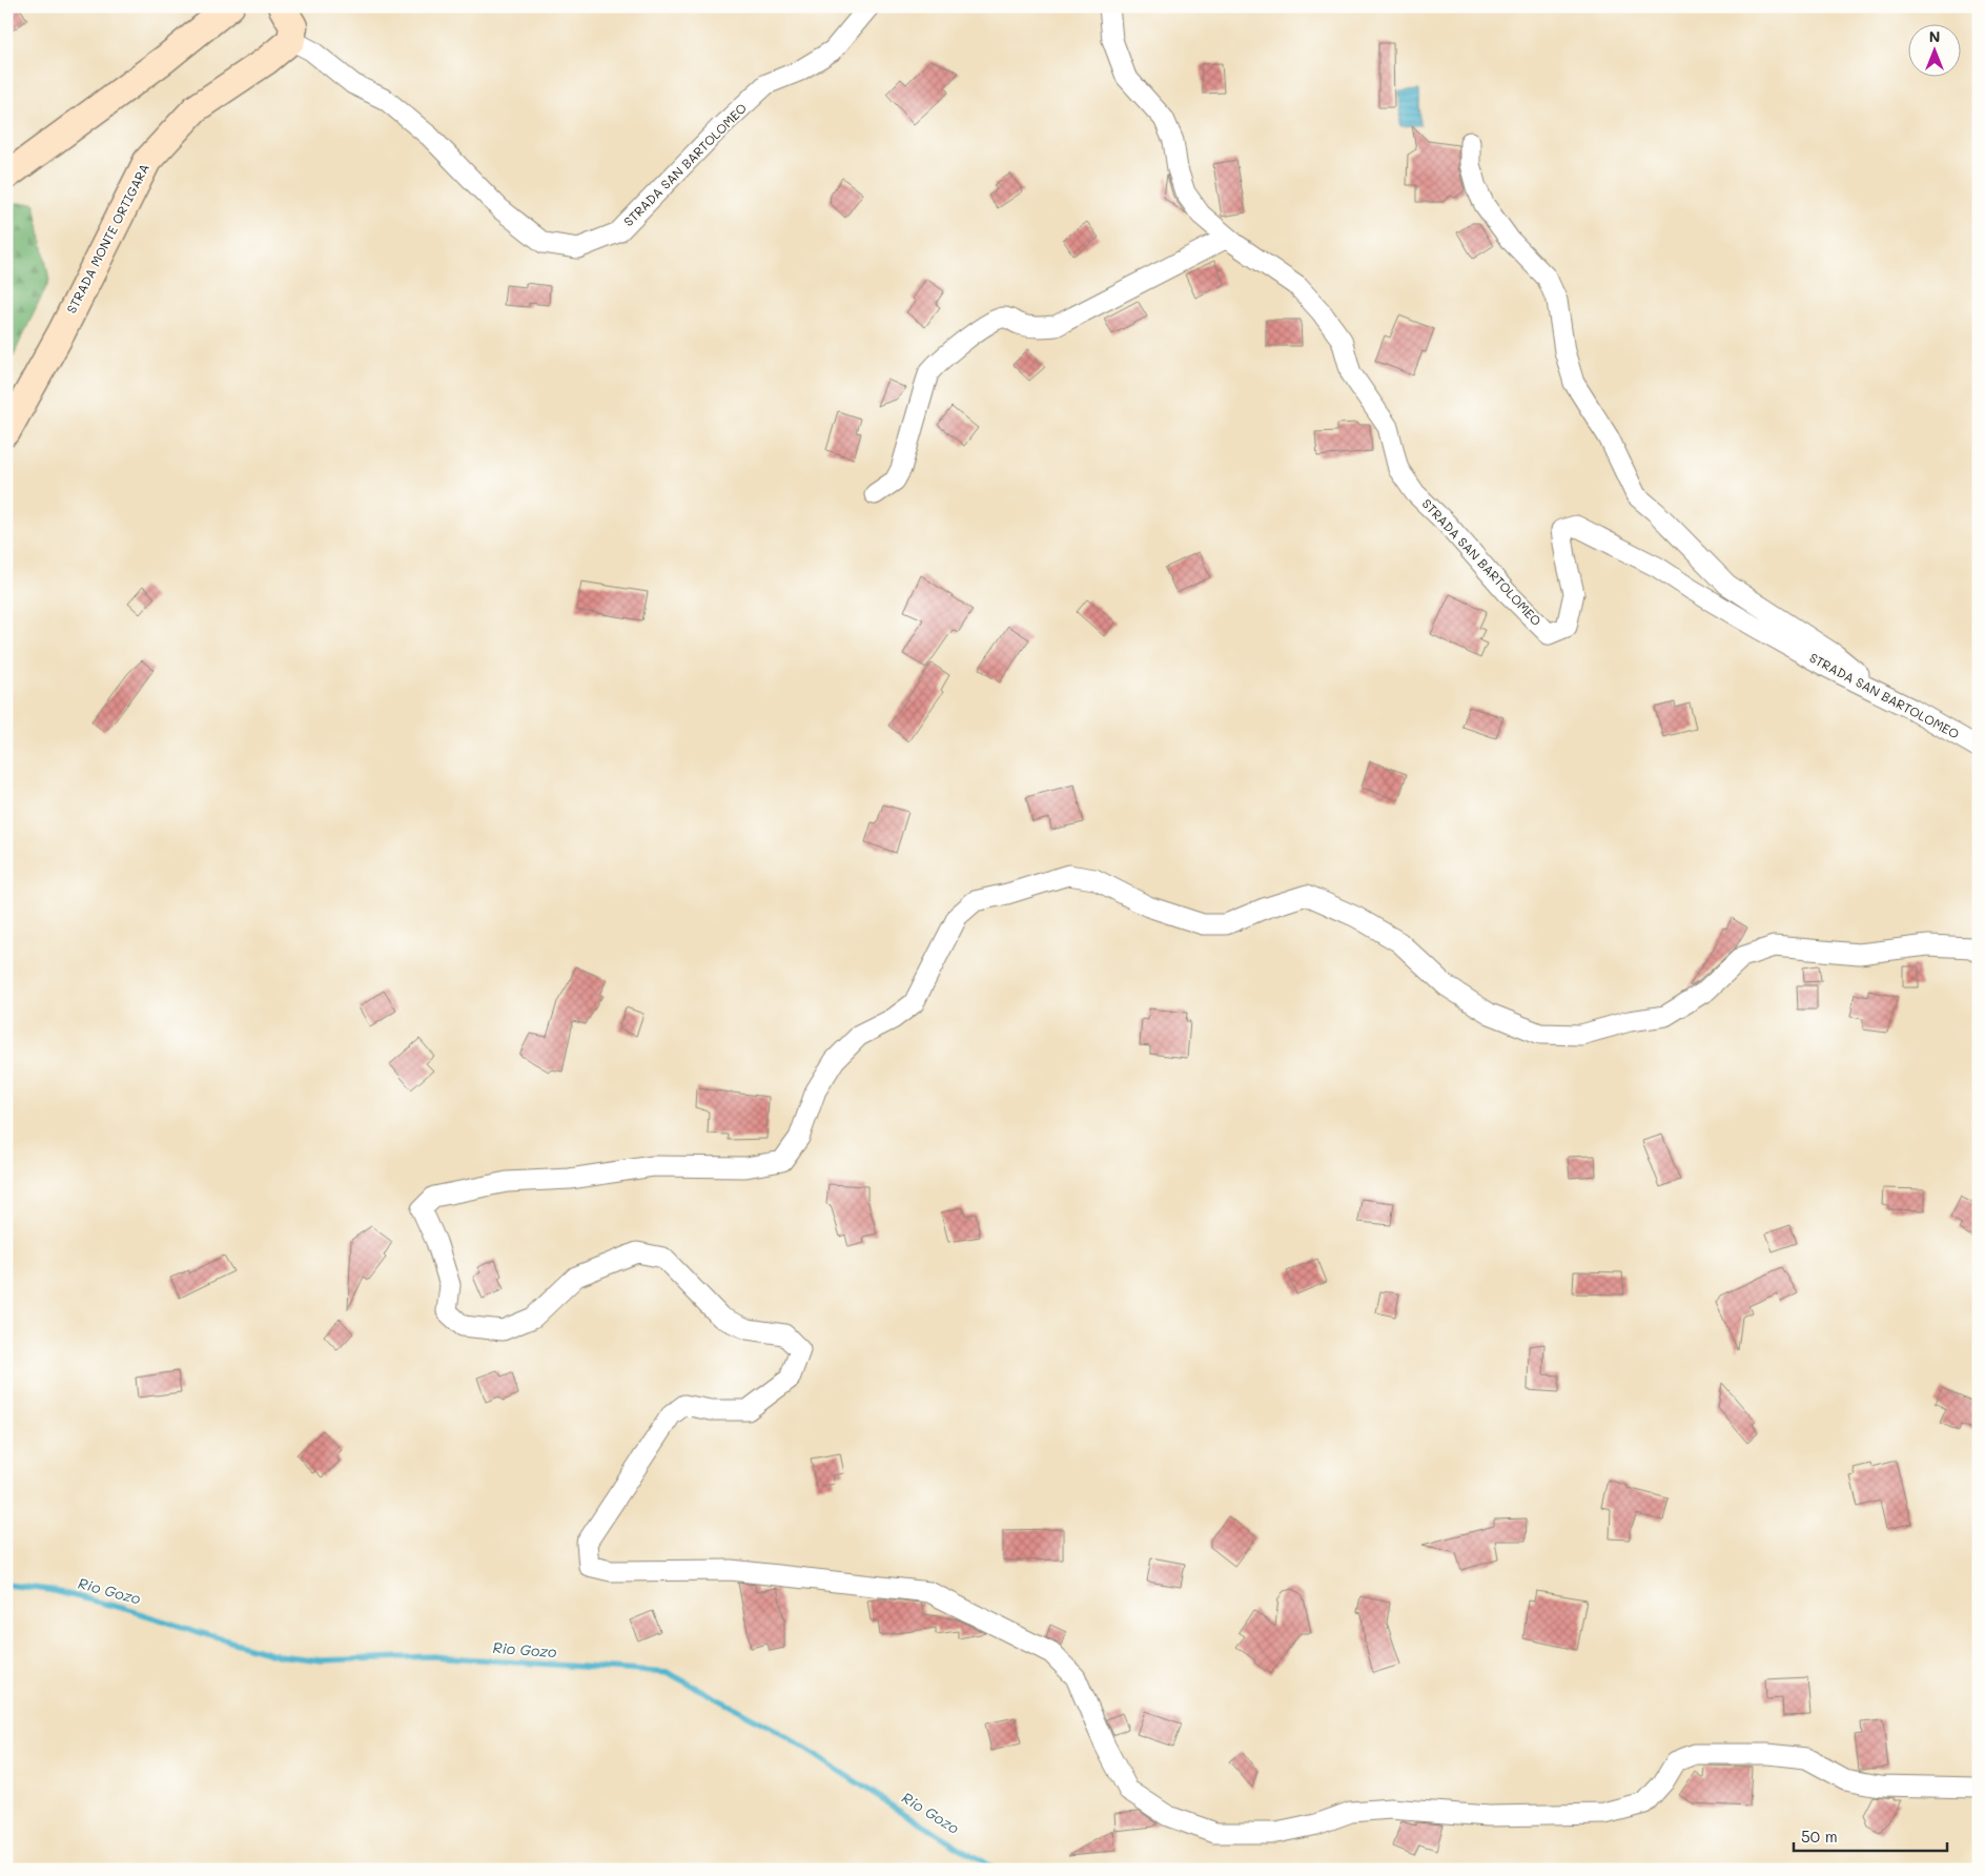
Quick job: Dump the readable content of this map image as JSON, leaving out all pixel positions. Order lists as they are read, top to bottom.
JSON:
{
  "streets": {
    "main road": ["STRADA MONTE ORTIGARA"],
    "street": ["STRADA SAN BARTOLOMEO"]
  },
  "crossings": [
    ["STRADA SAN BARTOLOMEO", "STRADA MONTE ORTIGARA"]
  ],
  "water": ["Rio Gozo"],
  "scale_bar": "50 m",
  "north": "top"
}
